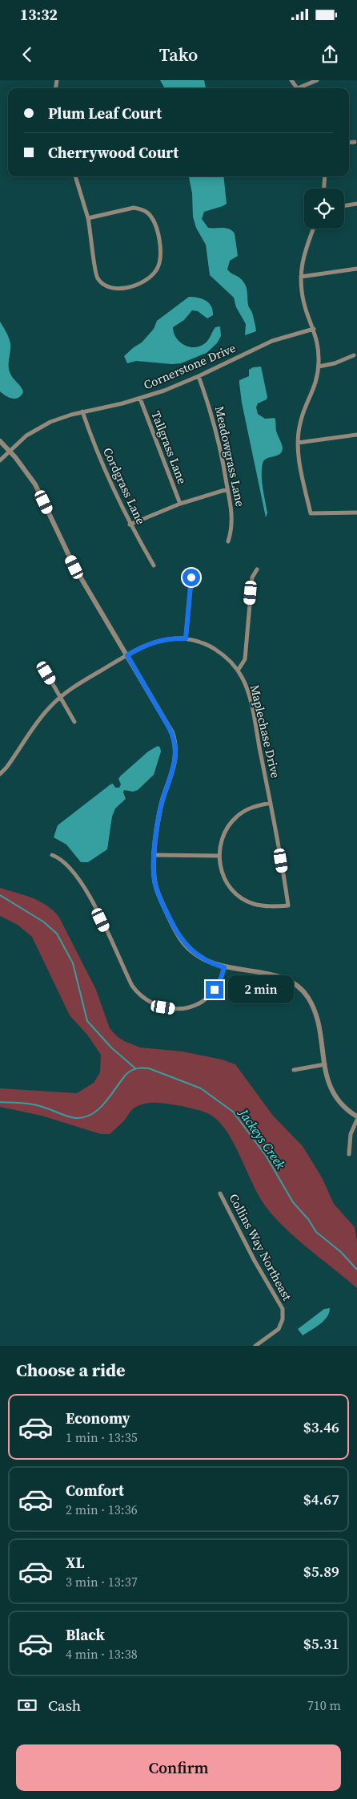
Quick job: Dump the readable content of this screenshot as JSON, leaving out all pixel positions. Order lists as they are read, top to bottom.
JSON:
{
  "streets": {
    "street": [
      "Cornerstone Drive",
      "Tallgrass Lane",
      "Meadowgrass Lane",
      "Cordgrass Lane",
      "Maplechase Drive",
      "Collins Way Northeast"
    ]
  },
  "crossings": [
    ["Cornerstone Drive", "Tallgrass Lane"],
    ["Cornerstone Drive", "Meadowgrass Lane"],
    ["Cornerstone Drive", "Cordgrass Lane"]
  ],
  "water": ["Jackeys Creek"],
  "page": {
    "status": "13:32",
    "header": "Tako",
    "banner": ["Plum Leaf Court", "Cherrywood Court"],
    "bubble": "2 min",
    "heading": "Choose a ride",
    "list": [
      {
        "name": "Economy",
        "note": "1 min · 13:35",
        "value": "$3.46"
      },
      {
        "name": "Comfort",
        "note": "2 min · 13:36",
        "value": "$4.67"
      },
      {
        "name": "XL",
        "note": "3 min · 13:37",
        "value": "$5.89"
      },
      {
        "name": "Black",
        "note": "4 min · 13:38",
        "value": "$5.31"
      }
    ],
    "pay": ["Cash", "710 m"],
    "buttons": "Confirm"
  }
}
